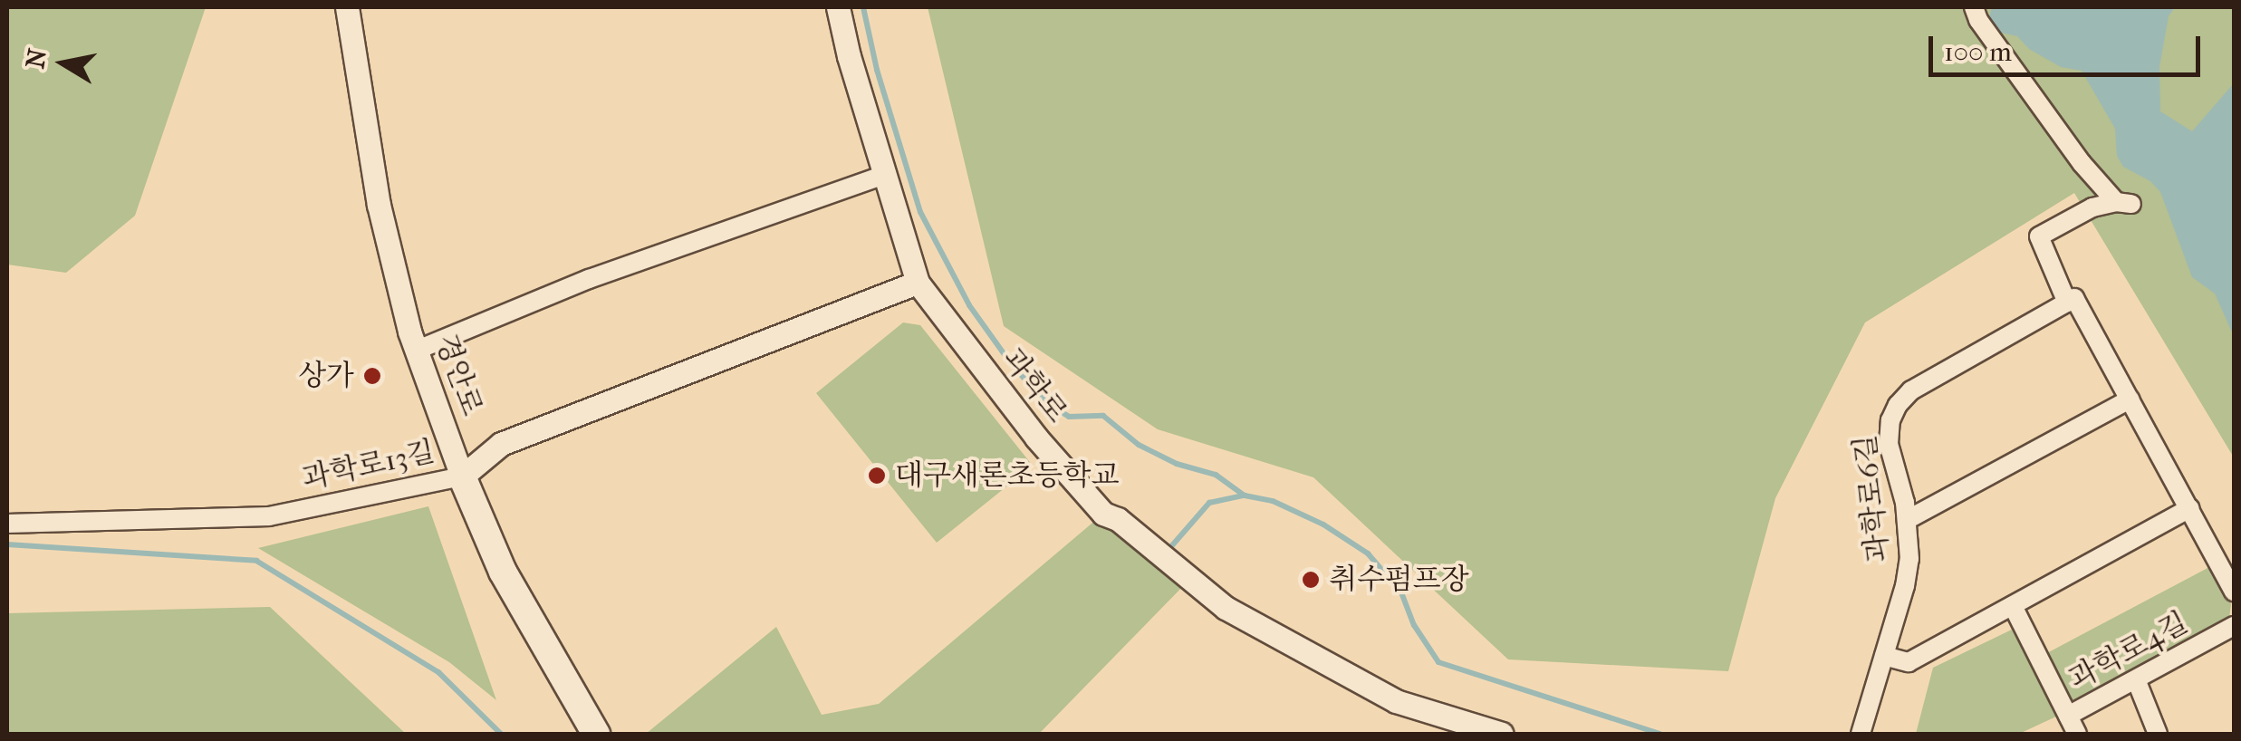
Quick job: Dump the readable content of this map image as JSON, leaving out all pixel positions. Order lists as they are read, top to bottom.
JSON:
{
  "streets": {
    "main road": ["경안로"],
    "street": [
      "과학로",
      "과학로13길",
      "과학로6길",
      "과학로4길"
    ]
  },
  "crossings": [
    ["경안로", "과학로13길"],
    ["과학로", "과학로13길"]
  ],
  "places": ["상가", "대구새론초등학교", "취수펌프장"],
  "scale_bar": "100 m",
  "north": "left"
}
